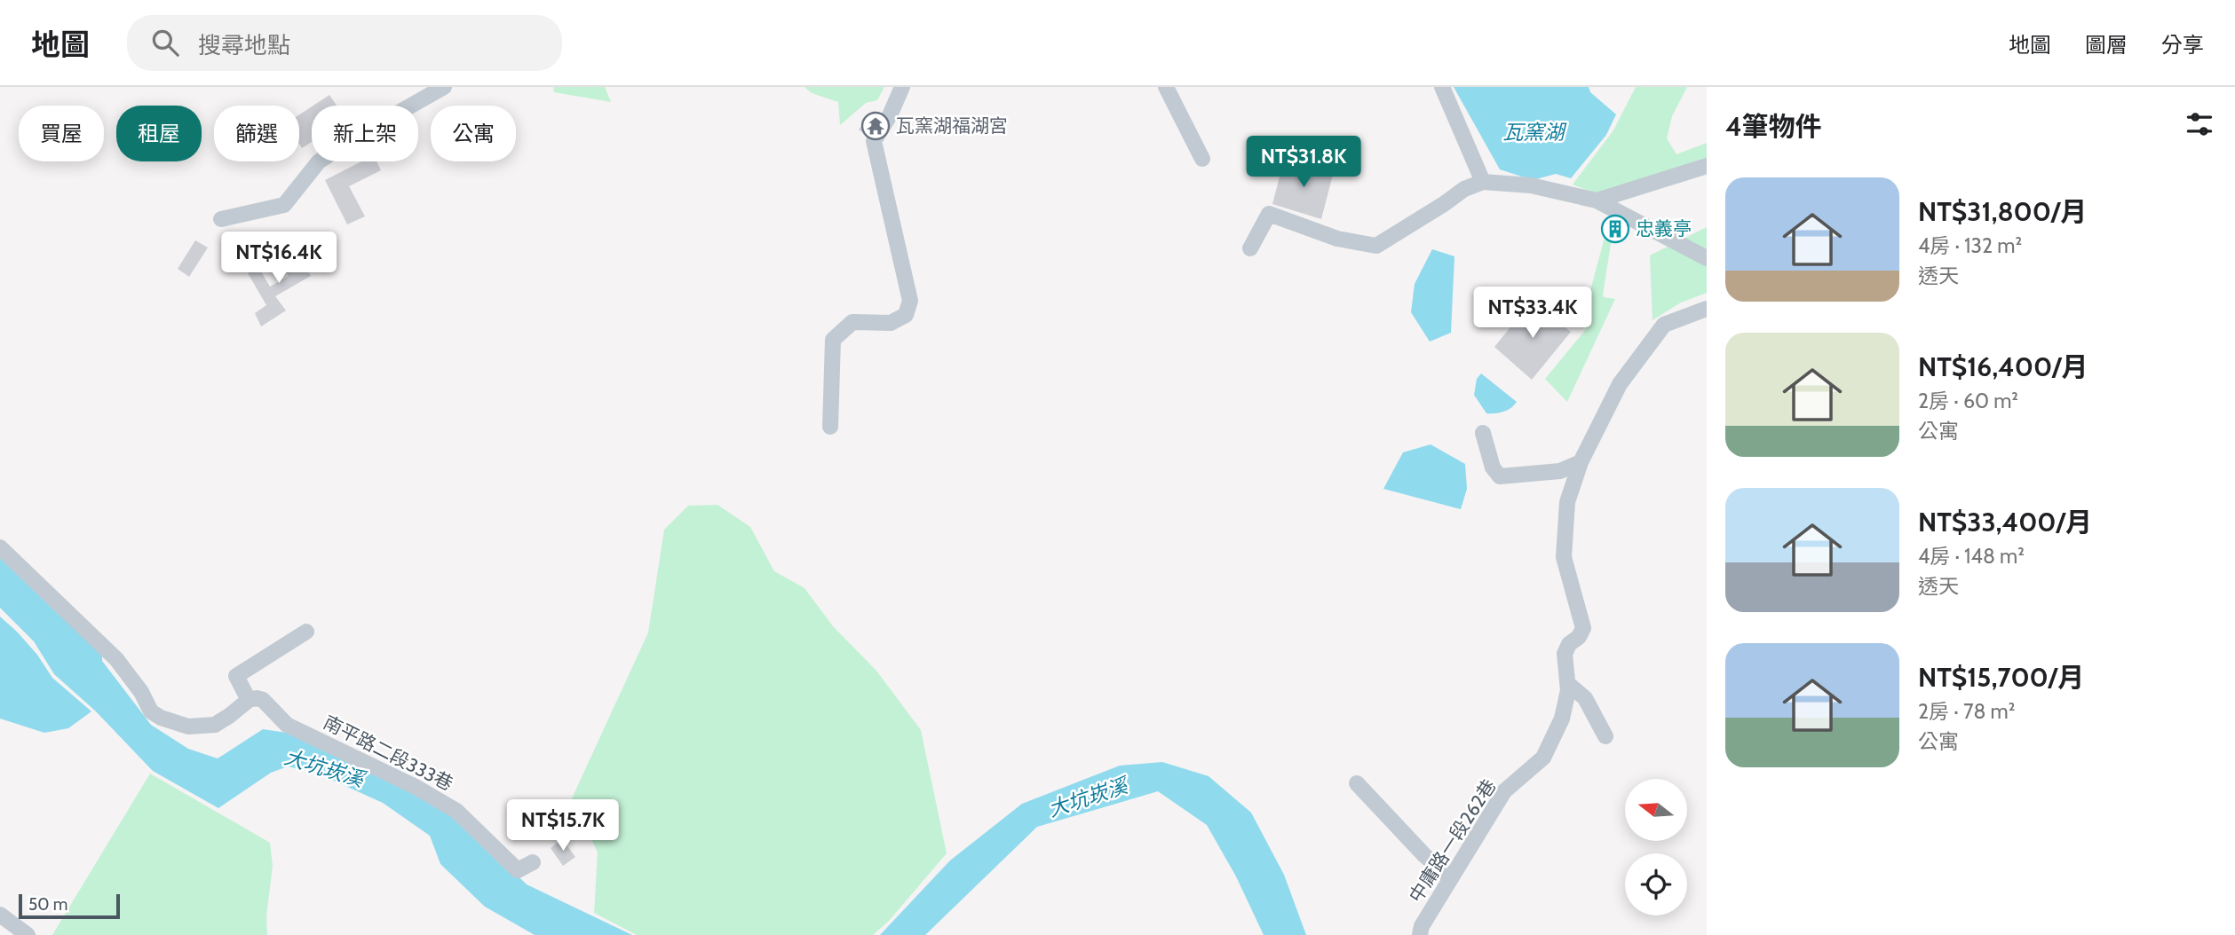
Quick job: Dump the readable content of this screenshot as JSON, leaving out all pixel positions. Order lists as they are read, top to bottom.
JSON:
{
  "streets": {
    "street": ["南平路二段333巷", "中庸路一段262巷"]
  },
  "water": ["瓦窯湖", "大坑崁溪"],
  "places": {
    "temple": ["瓦窯湖福湖宮"],
    "building": ["忠義亭"]
  },
  "scale_bar": "50 m",
  "north": "left",
  "page": {
    "header": "地圖",
    "search": "搜尋地點",
    "nav": ["地圖", "圖層", "分享"],
    "heading": "4筆物件",
    "chip": [
      "買屋",
      "租屋",
      "篩選",
      "新上架",
      "公寓"
    ],
    "price": [
      "NT$31.8K",
      "NT$16.4K",
      "NT$33.4K",
      "NT$15.7K"
    ],
    "list": [
      {
        "name": "NT$31,800/月",
        "note": "4房 · 132 m² · 透天"
      },
      {
        "name": "NT$16,400/月",
        "note": "2房 · 60 m² · 公寓"
      },
      {
        "name": "NT$33,400/月",
        "note": "4房 · 148 m² · 透天"
      },
      {
        "name": "NT$15,700/月",
        "note": "2房 · 78 m² · 公寓"
      }
    ],
    "scale": "50 m"
  }
}
